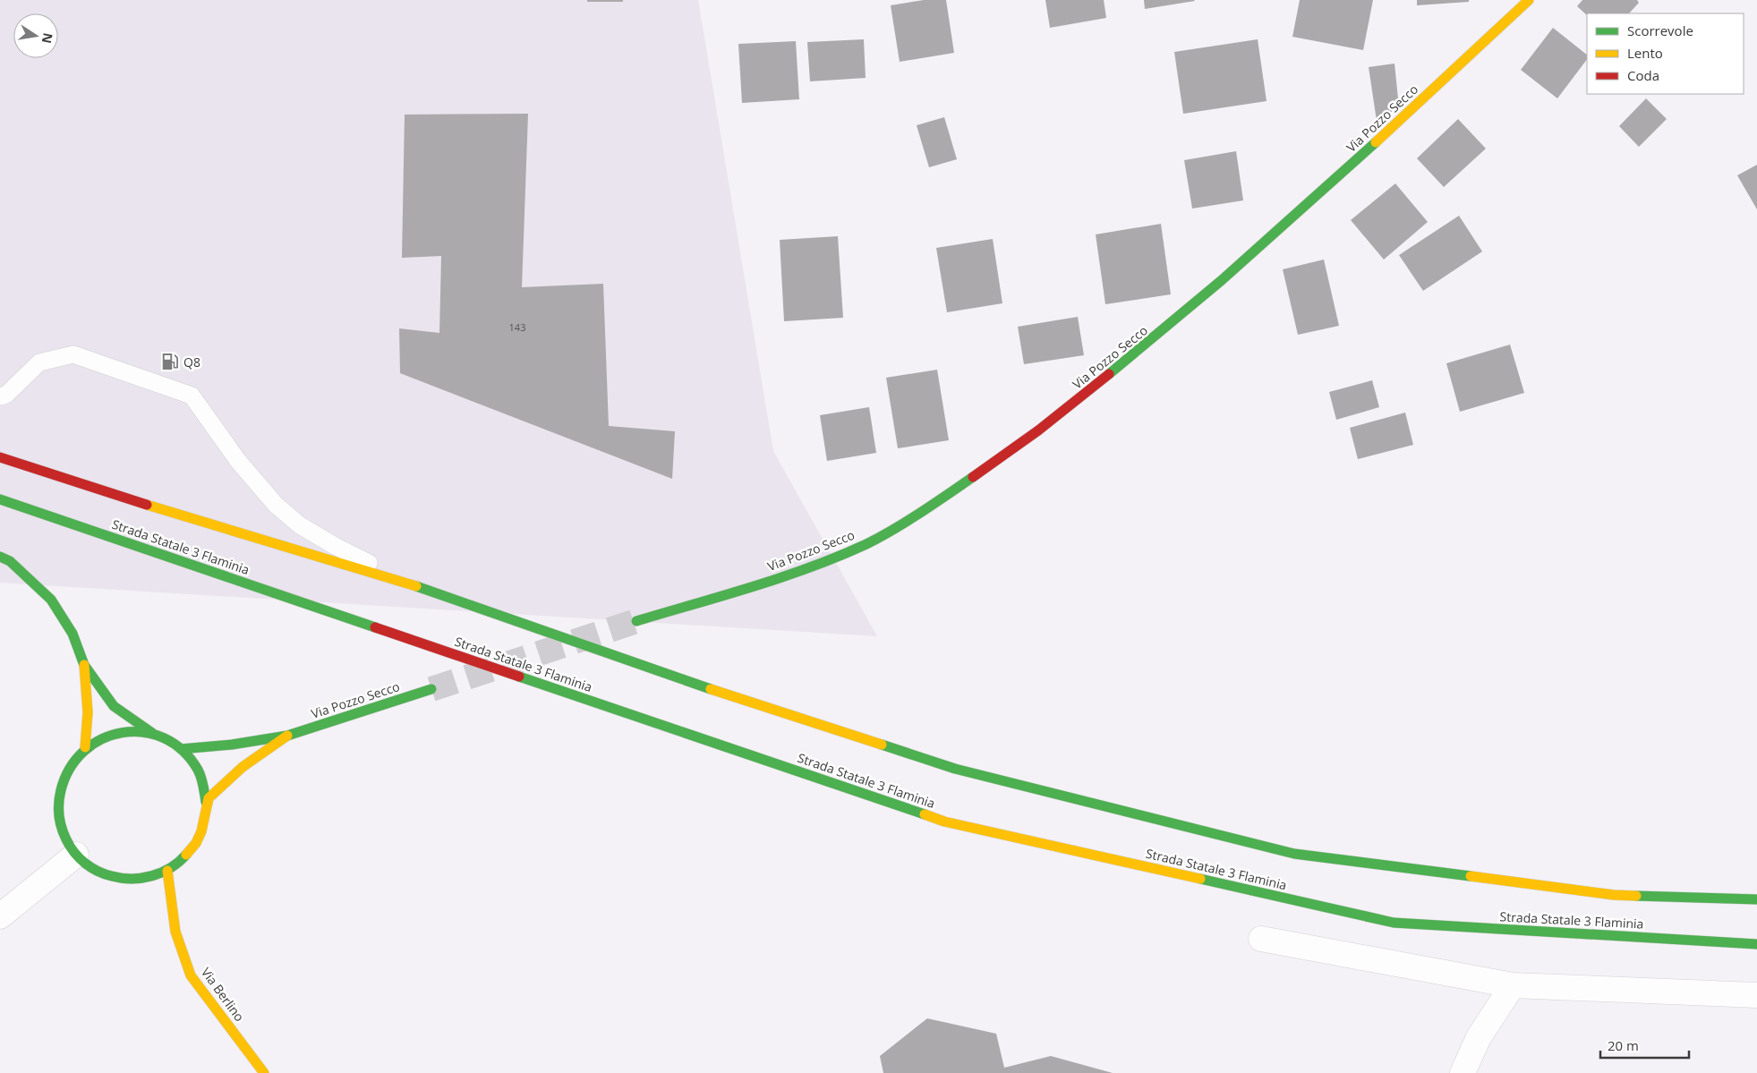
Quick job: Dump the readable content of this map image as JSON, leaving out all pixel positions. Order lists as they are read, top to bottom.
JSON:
{
  "streets": {
    "main road": ["Via Pozzo Secco", "Strada Statale 3 Flaminia", "Via Berlino"]
  },
  "crossings": [
    ["Via Pozzo Secco", "Via Berlino"]
  ],
  "places": {
    "fuel station": ["Q8"]
  },
  "house_numbers": ["143"],
  "legend": ["Scorrevole", "Lento", "Coda"],
  "scale_bar": "20 m",
  "north": "right"
}
